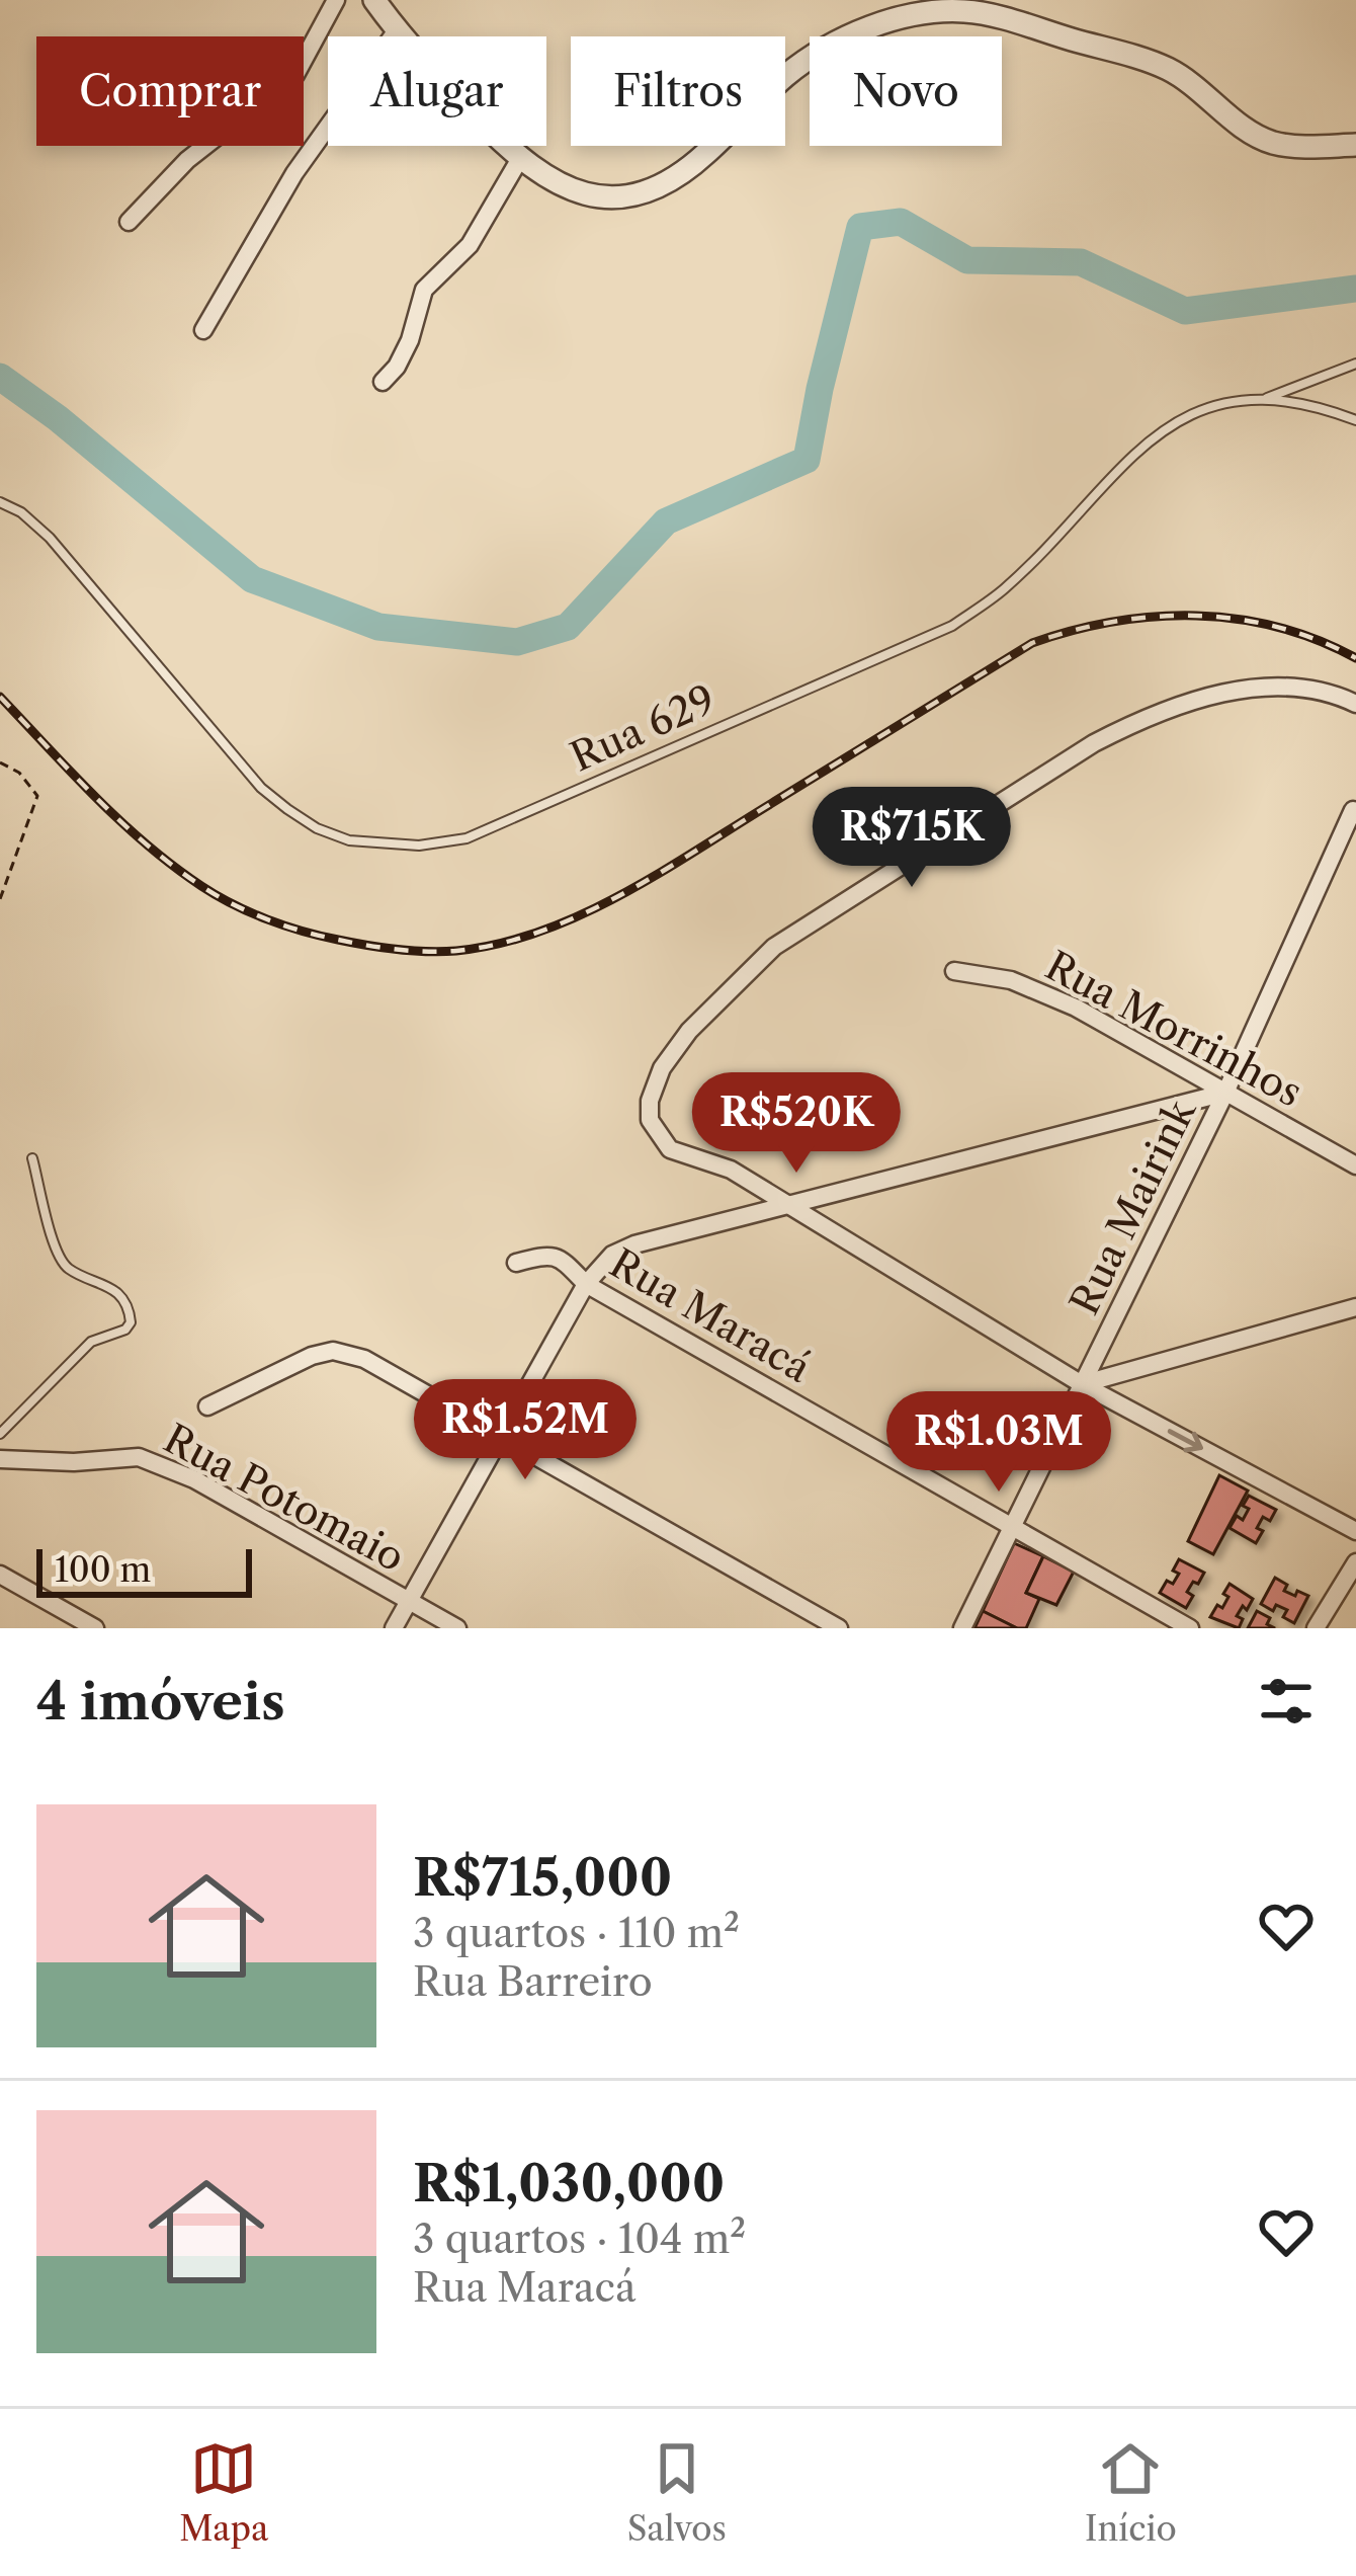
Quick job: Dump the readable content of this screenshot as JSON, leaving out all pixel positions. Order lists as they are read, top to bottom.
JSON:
{
  "streets": {
    "street": [
      "Rua Morrinhos",
      "Rua Mairink",
      "Rua Maracá",
      "Rua Potomaio"
    ],
    "lane": ["Rua 629"]
  },
  "crossings": [
    ["Rua Morrinhos", "Rua Mairink"],
    ["Rua Mairink", "Rua Maracá"]
  ],
  "scale_bar": "100 m",
  "page": {
    "chip": [
      "Comprar",
      "Alugar",
      "Filtros",
      "Novo"
    ],
    "price": [
      "R$715K",
      "R$520K",
      "R$1.52M",
      "R$1.03M"
    ],
    "scale": "100 m",
    "heading": "4 imóveis",
    "list": [
      {
        "name": "R$715,000",
        "note": "3 quartos · 110 m² · Rua Barreiro"
      },
      {
        "name": "R$1,030,000",
        "note": "3 quartos · 104 m² · Rua Maracá"
      }
    ],
    "tabs": ["Mapa", "Salvos", "Início"]
  }
}
